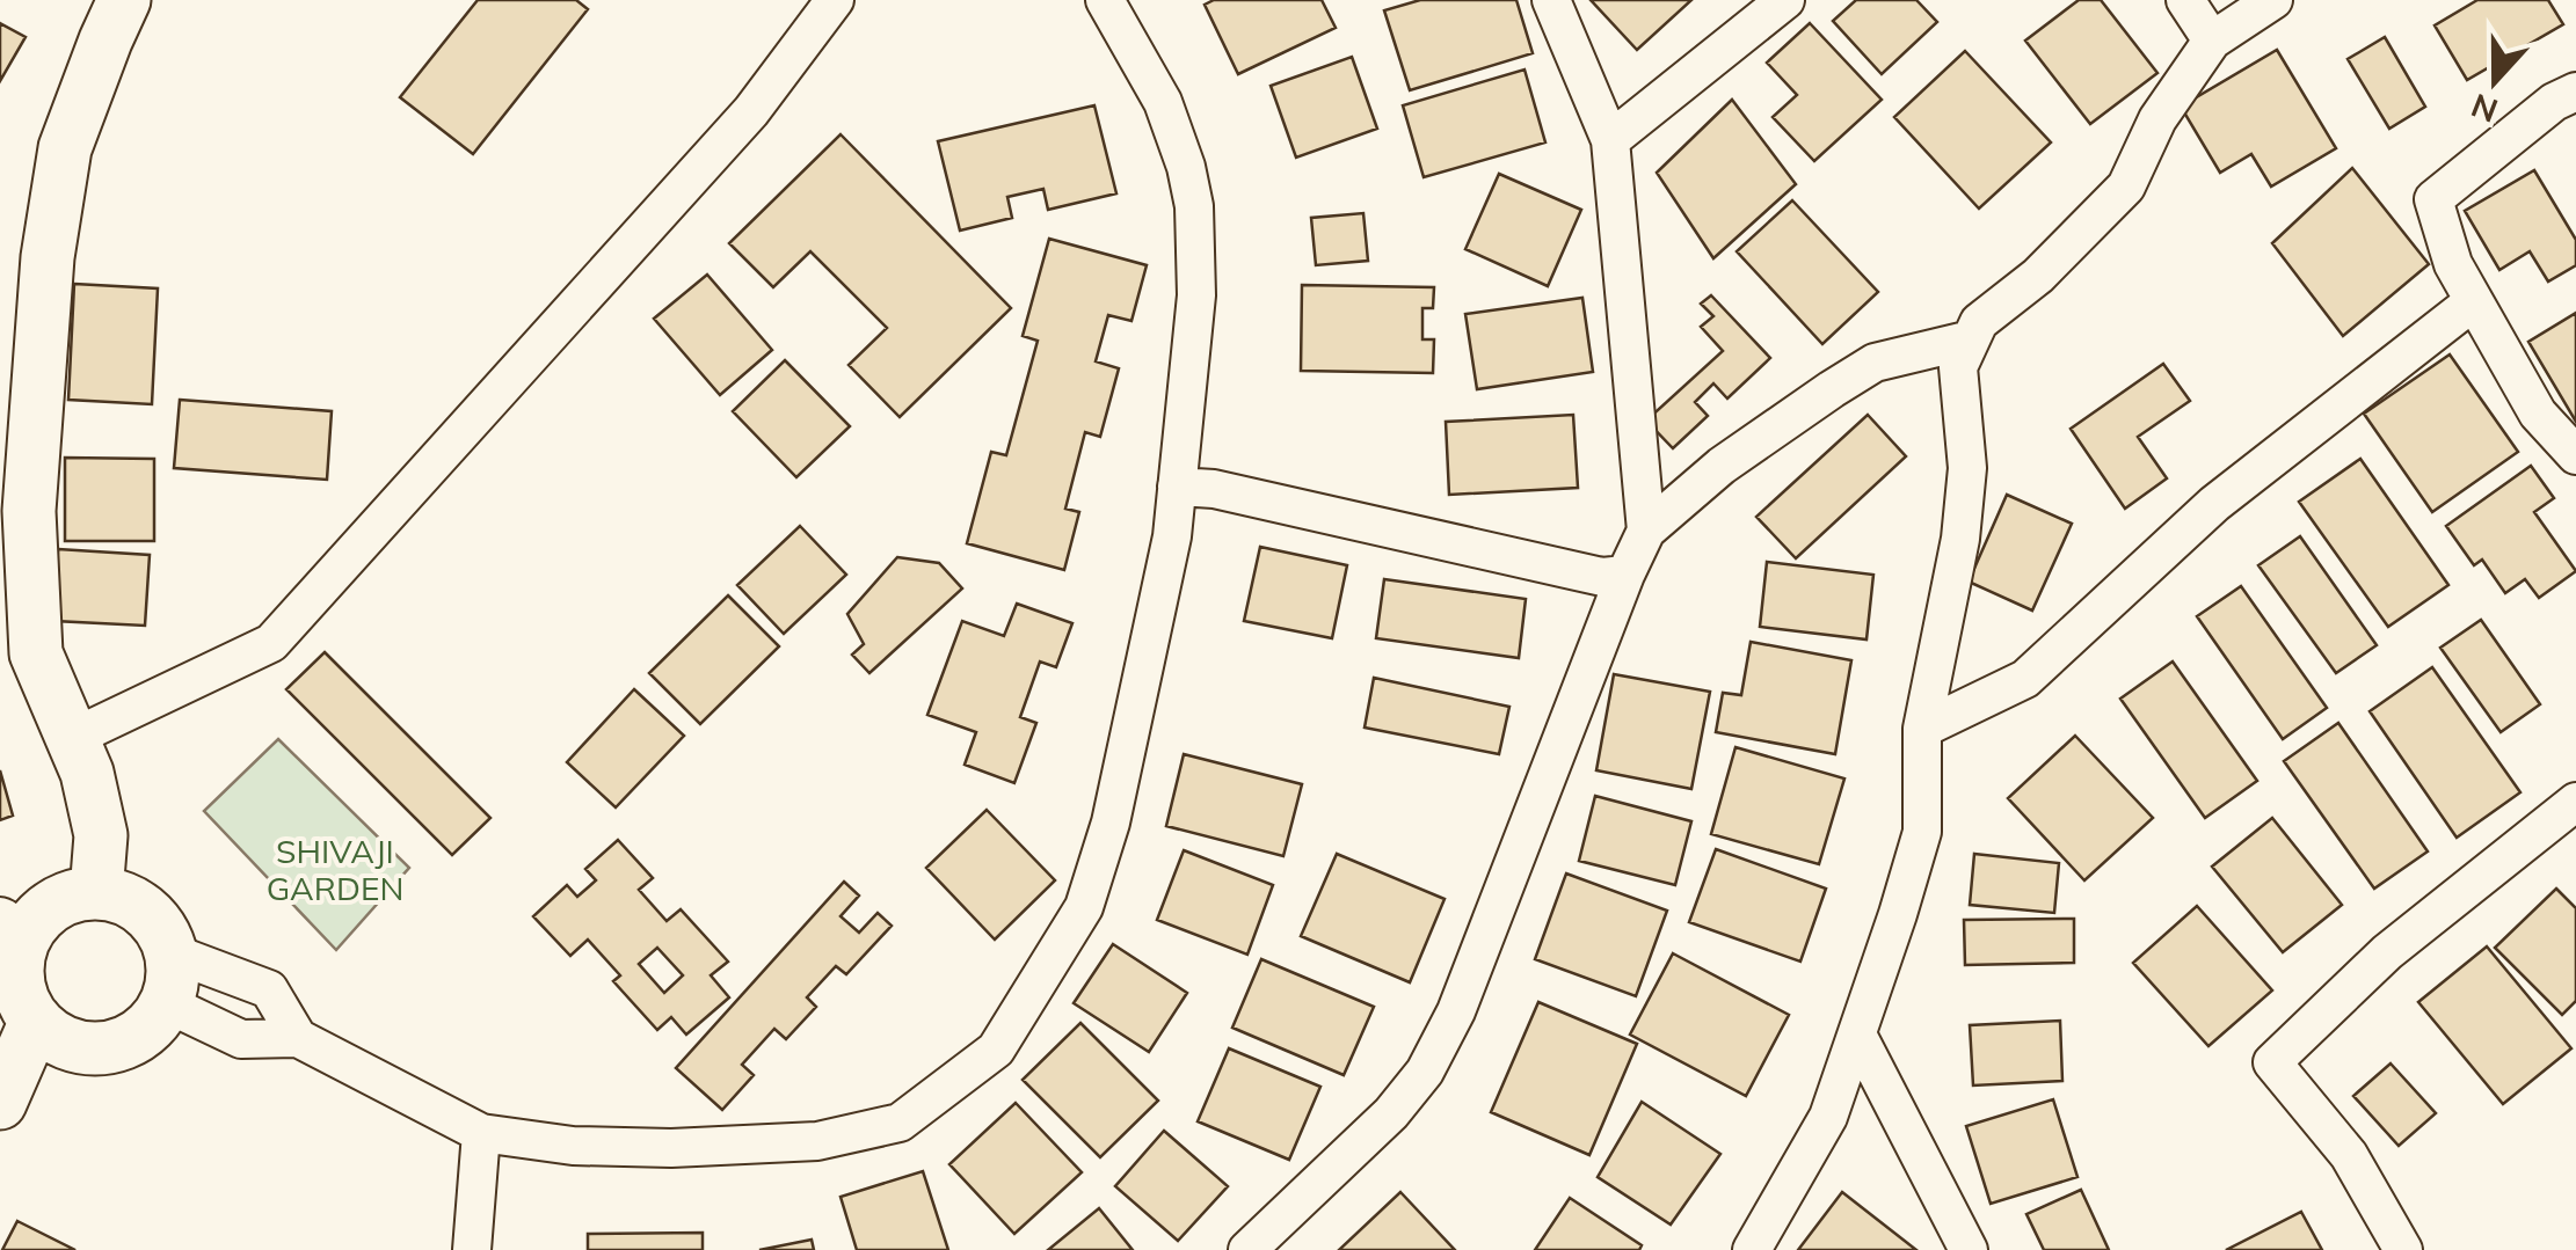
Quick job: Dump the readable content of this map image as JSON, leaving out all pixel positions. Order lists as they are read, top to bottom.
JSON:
{
  "parks": ["SHIVAJI GARDEN"],
  "north": "bottom"
}
